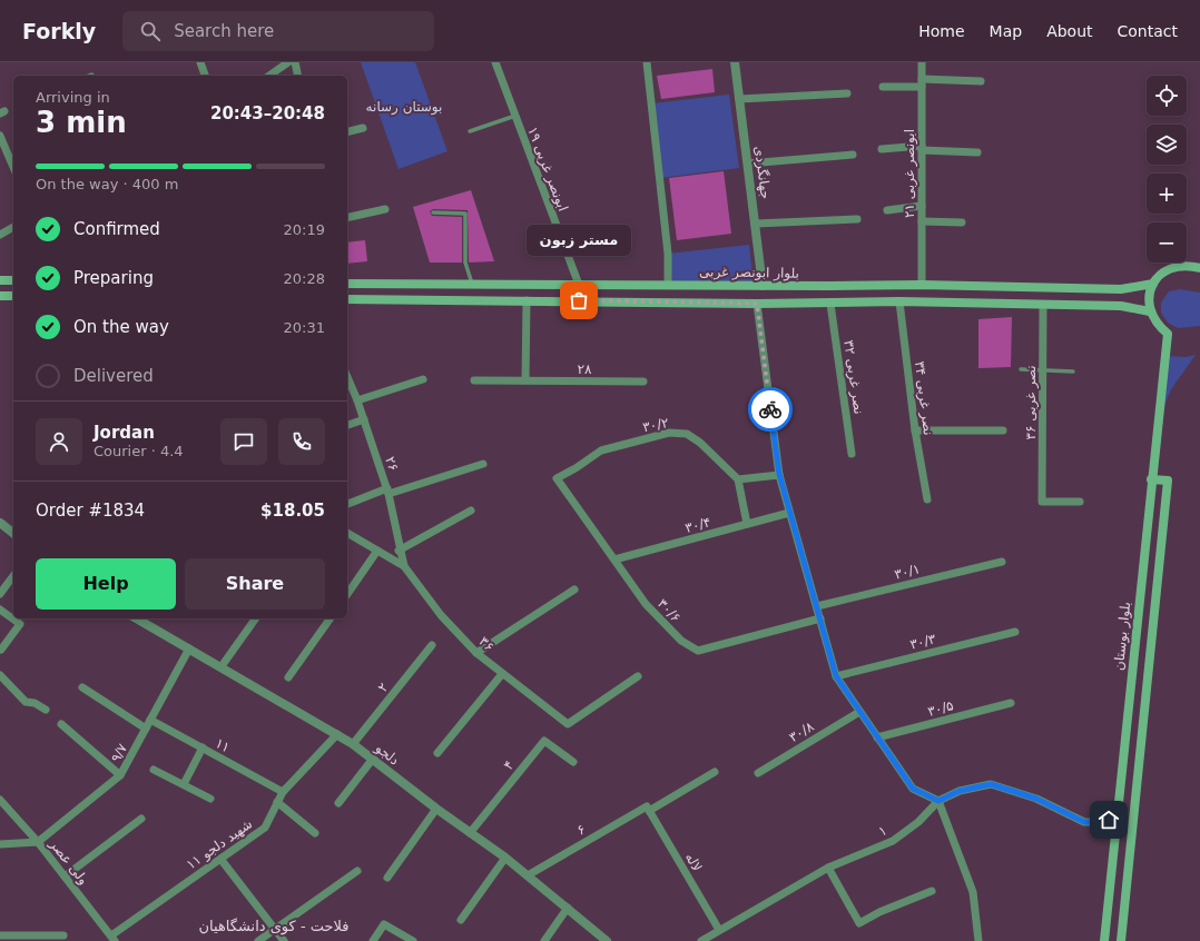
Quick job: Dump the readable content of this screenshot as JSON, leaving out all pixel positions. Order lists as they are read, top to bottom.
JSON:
{
  "streets": {
    "main road": ["بلوار ابونصر غربی", "بلوار بوستان"],
    "street": [
      "ابونصر غربی ۱۹",
      "جهانگردی",
      "ابونصر غربی ۲۱",
      "۲۸",
      "نصر غربی ۳۲",
      "نصر غربی ۳۴",
      "نصر غربی ۳۶",
      "۳۰/۲",
      "۲۶",
      "۳۰/۴",
      "۳۰/۱",
      "۳۰/۶",
      "۳۰/۳",
      "۳۶",
      "۲",
      "۳۰/۵",
      "۳۰/۸",
      "۱۱",
      "۹/۷",
      "دلجو",
      "۴",
      "۶",
      "۱",
      "شهید دلجو ۱۱",
      "ولی عصر",
      "لاله"
    ]
  },
  "crossings": [
    ["ابونصر غربی ۱۹", "بلوار ابونصر غربی"],
    ["جهانگردی", "بلوار ابونصر غربی"],
    ["ابونصر غربی ۲۱", "بلوار ابونصر غربی"],
    ["۳۰/۲", "۳۰/۶"],
    ["۲۶", "۳۶"],
    ["۳۰/۴", "۳۰/۶"],
    ["۲", "دلجو"],
    ["۱۱", "۹/۷"],
    ["۱۱", "شهید دلجو ۱۱"],
    ["۹/۷", "دلجو"],
    ["۹/۷", "ولی عصر"],
    ["دلجو", "۴"],
    ["دلجو", "۶"],
    ["دلجو", "شهید دلجو ۱۱"],
    ["۶", "لاله"],
    ["۱", "لاله"],
    ["شهید دلجو ۱۱", "ولی عصر"]
  ],
  "districts": ["فلاحت - کوی دانشگاهیان"],
  "parks": ["بوستان رسانه"],
  "places": ["مستر زبون"],
  "page": {
    "header": "Forkly",
    "search": "Search here",
    "nav": [
      "Home",
      "Map",
      "About",
      "Contact"
    ],
    "map_buttons": ["+", "−"],
    "heading": ["3 min", "Arriving in", "20:43–20:48"],
    "panel": [
      "Jordan",
      "Courier · 4.4",
      "Order #1834",
      "$18.05"
    ],
    "bar": "On the way · 400 m",
    "list": [
      ["Confirmed", "20:19"],
      ["Preparing", "20:28"],
      ["On the way", "20:31"],
      "Delivered"
    ],
    "bubble": "مستر زبون",
    "buttons": ["Help", "Share"]
  }
}
